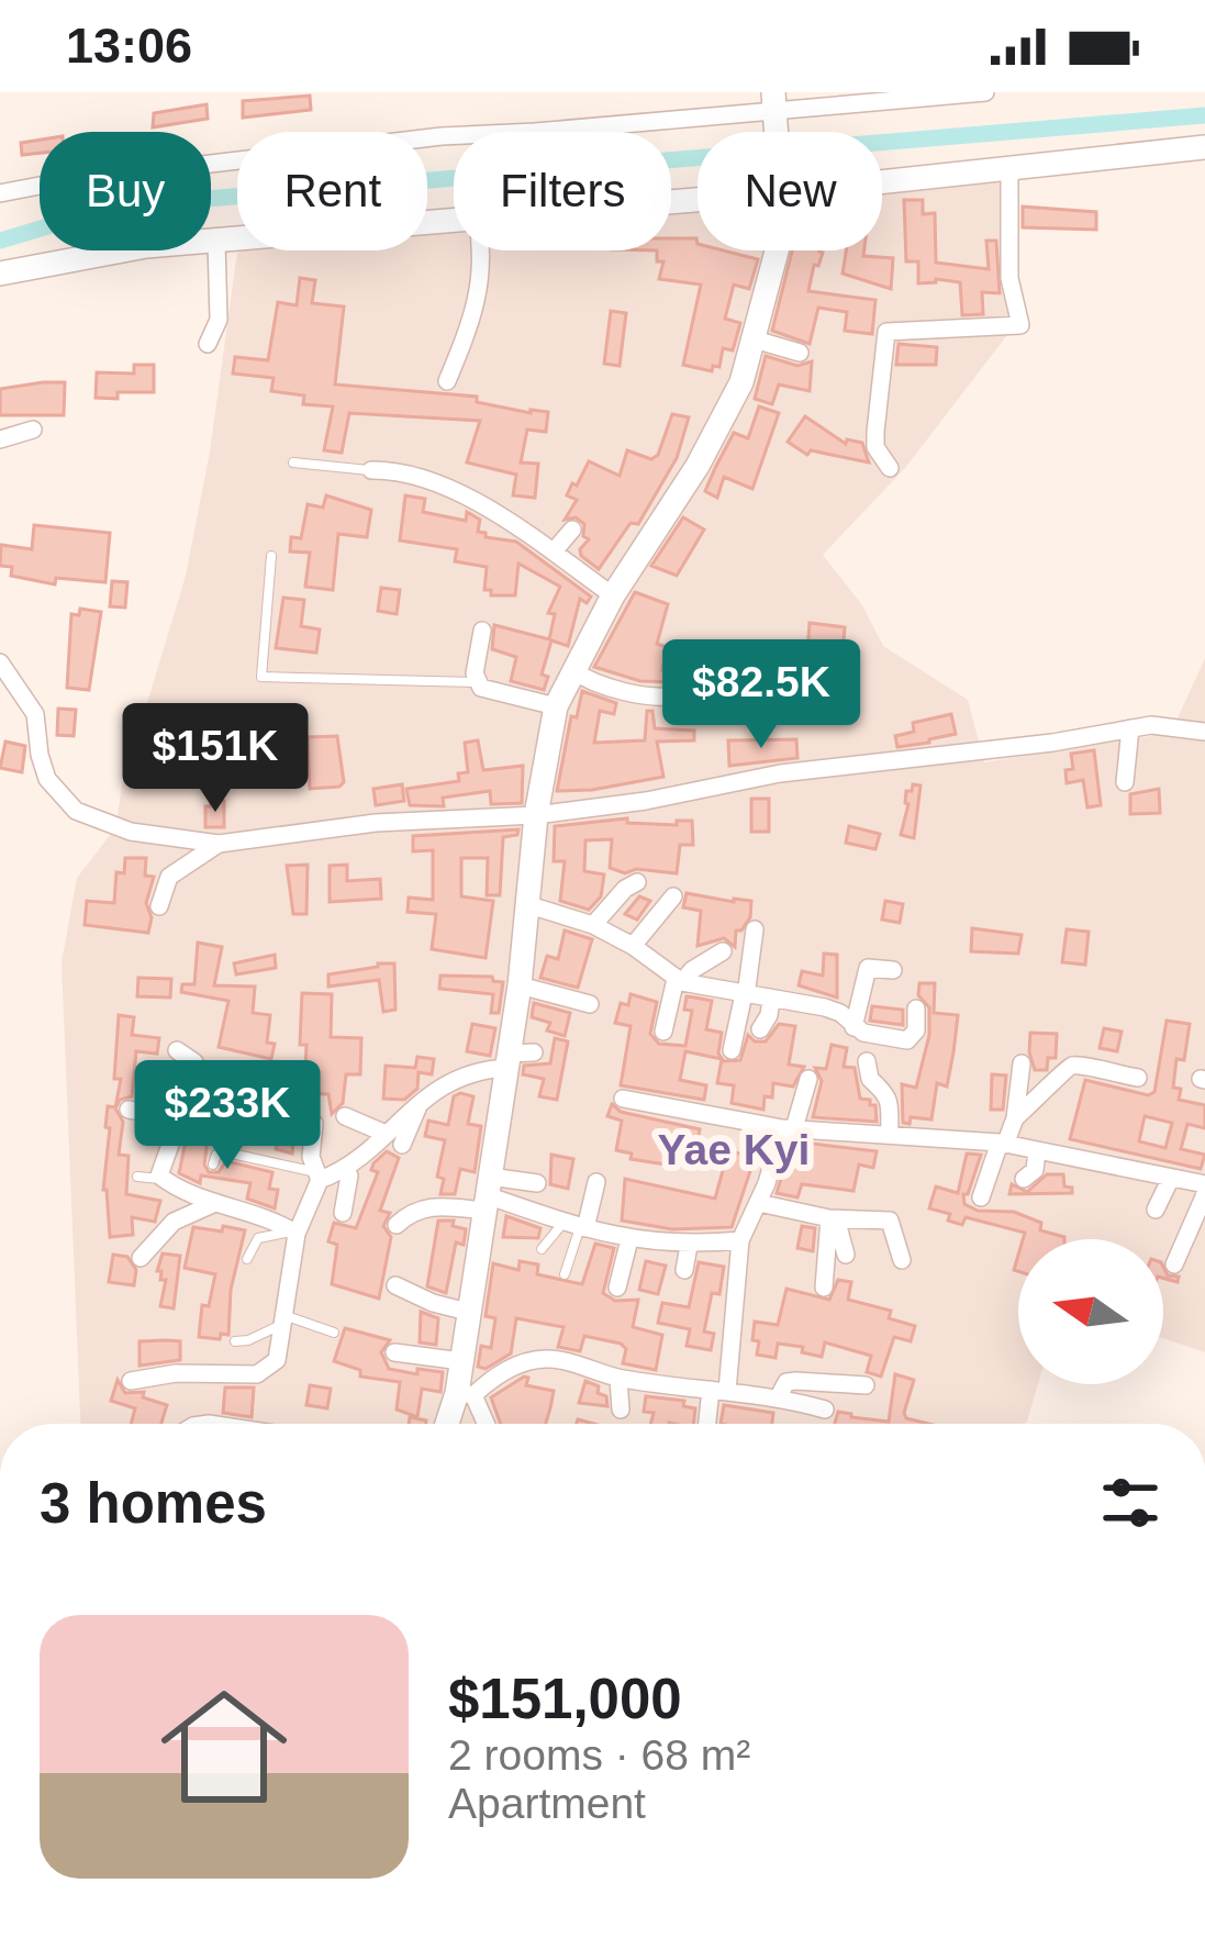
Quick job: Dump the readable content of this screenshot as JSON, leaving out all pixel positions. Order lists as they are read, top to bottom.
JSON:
{
  "districts": ["Yae Kyi"],
  "north": "left",
  "page": {
    "status": "13:06",
    "chip": [
      "Buy",
      "Rent",
      "Filters",
      "New"
    ],
    "price": ["$82.5K", "$151K", "$233K"],
    "heading": "3 homes",
    "list": [
      {
        "name": "$151,000",
        "note": "2 rooms · 68 m² · Apartment"
      }
    ]
  }
}
